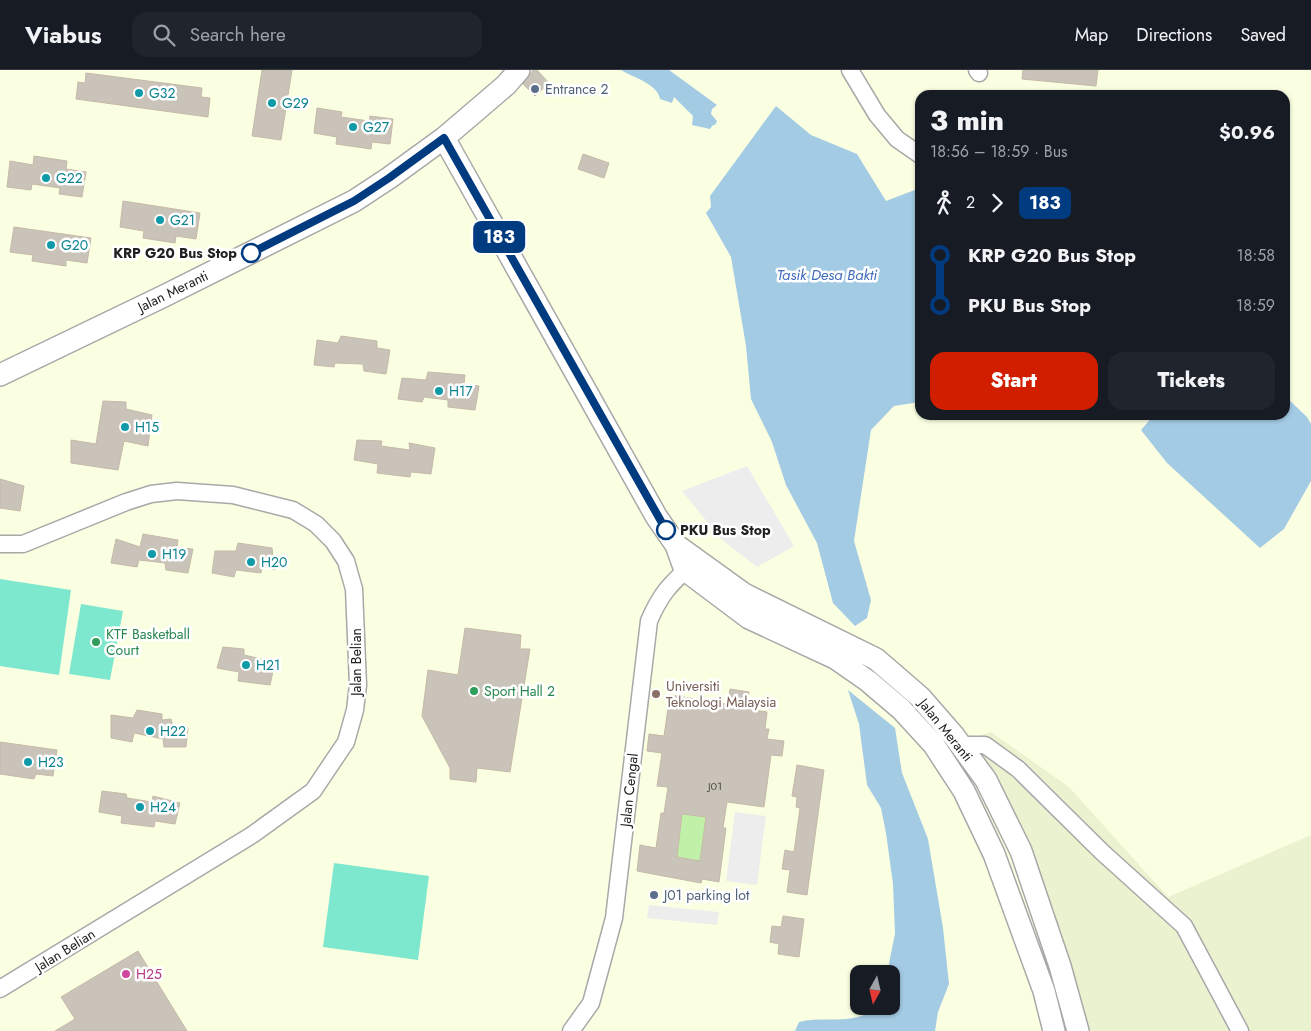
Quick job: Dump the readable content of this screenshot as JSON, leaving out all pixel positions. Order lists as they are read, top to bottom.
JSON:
{
  "streets": {
    "street": ["Jalan Meranti", "Jalan Belian", "Jalan Cengal"]
  },
  "crossings": [
    ["Jalan Meranti", "Jalan Cengal"]
  ],
  "water": ["Tasik Desa Bakti"],
  "places": [
    "Entrance 2",
    "G32",
    "G29",
    "G27",
    "G22",
    "G21",
    "G20",
    "KRP G20 Bus Stop",
    "H17",
    "H15",
    "PKU Bus Stop",
    "H19",
    "H20",
    "KTF Basketball Court",
    "H21",
    "Sport Hall 2",
    "Universiti Teknologi Malaysia",
    "H22",
    "H23",
    "H24",
    "J01 parking lot",
    "H25"
  ],
  "lines": ["bus line 183"],
  "house_numbers": ["J01"],
  "north": "bottom",
  "page": {
    "header": "Viabus",
    "search": "Search here",
    "nav": ["Map", "Directions", "Saved"],
    "on_map": "183",
    "heading": ["3 min", "18:56 – 18:59 · Bus", "$0.96"],
    "legs": ["2", "183"],
    "list": [
      {
        "name": "KRP G20 Bus Stop",
        "value": "18:58"
      },
      {
        "name": "PKU Bus Stop",
        "value": "18:59"
      }
    ],
    "buttons": ["Start", "Tickets"]
  }
}
